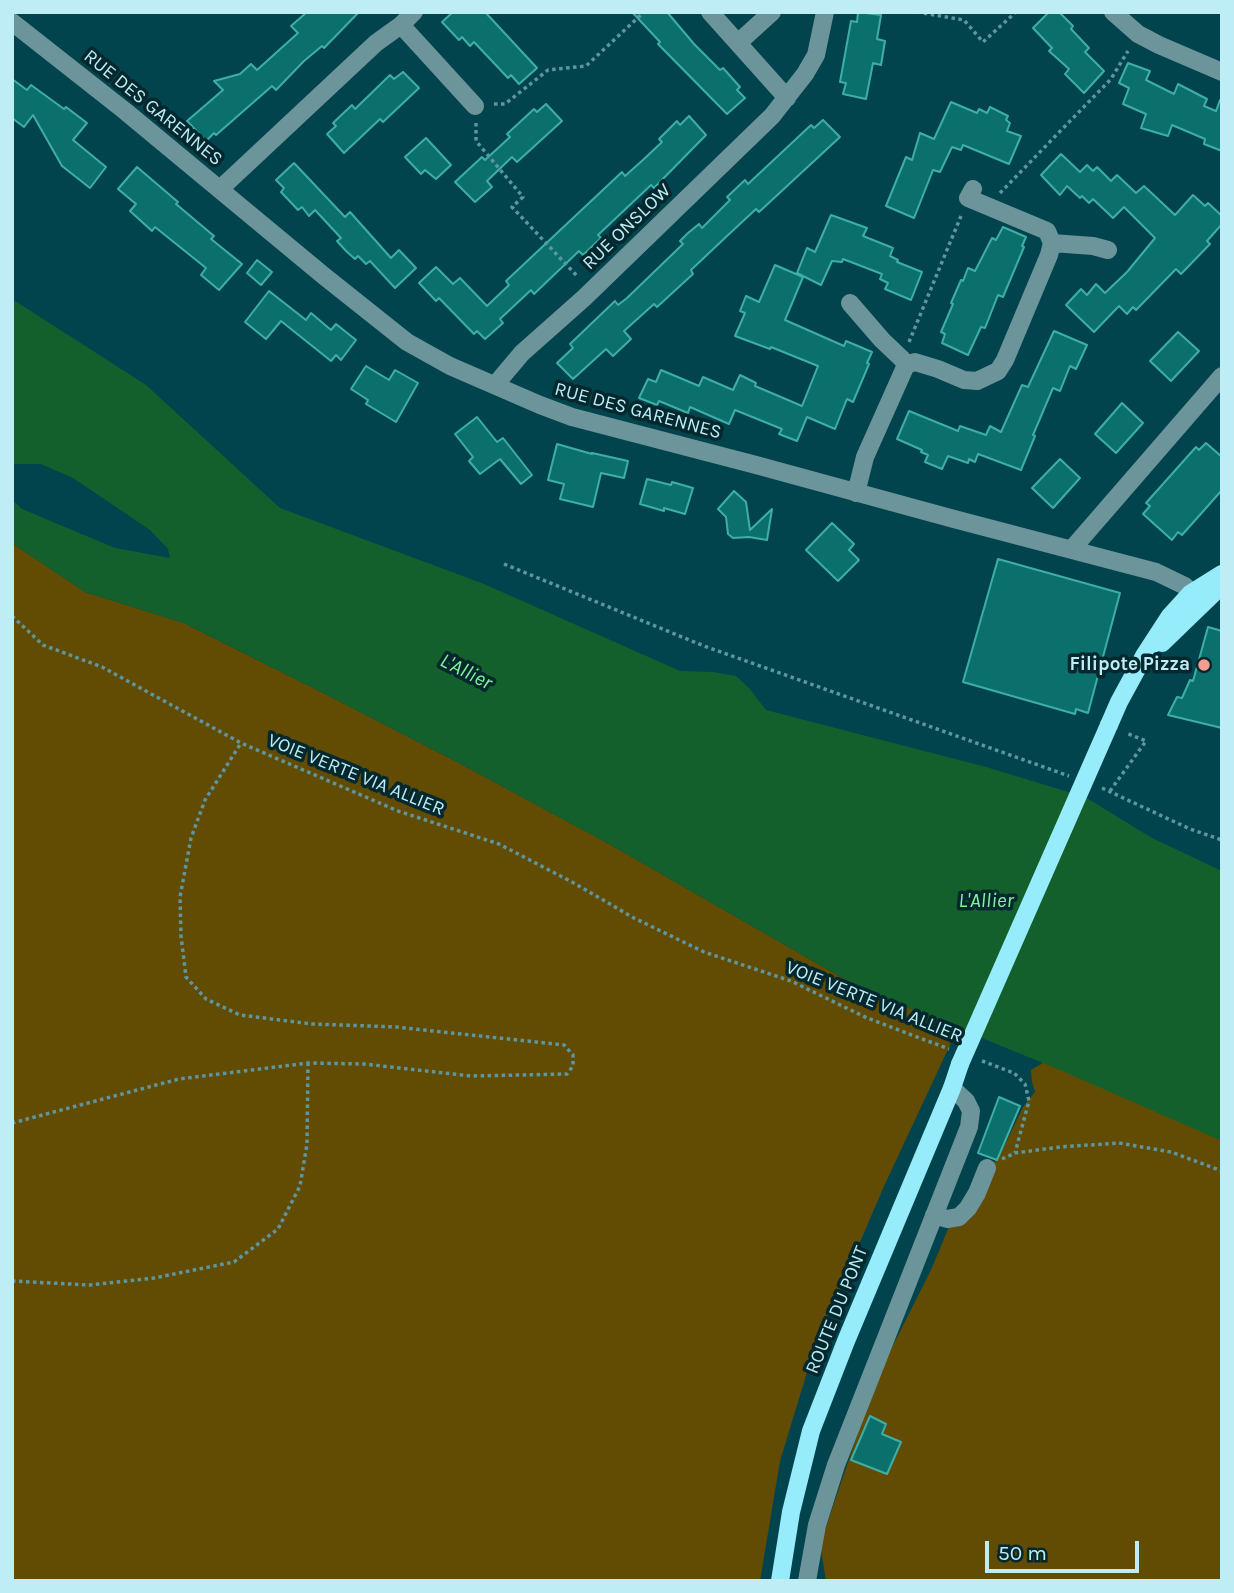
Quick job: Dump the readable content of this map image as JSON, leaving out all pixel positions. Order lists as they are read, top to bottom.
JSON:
{
  "streets": {
    "main road": ["ROUTE DU PONT"],
    "street": ["RUE DES GARENNES", "RUE ONSLOW"],
    "path": ["VOIE VERTE VIA ALLIER"]
  },
  "crossings": [
    ["RUE DES GARENNES", "RUE ONSLOW"],
    ["VOIE VERTE VIA ALLIER", "ROUTE DU PONT"]
  ],
  "water": ["L'Allier"],
  "places": ["Filipote Pizza"],
  "scale_bar": "50 m"
}
